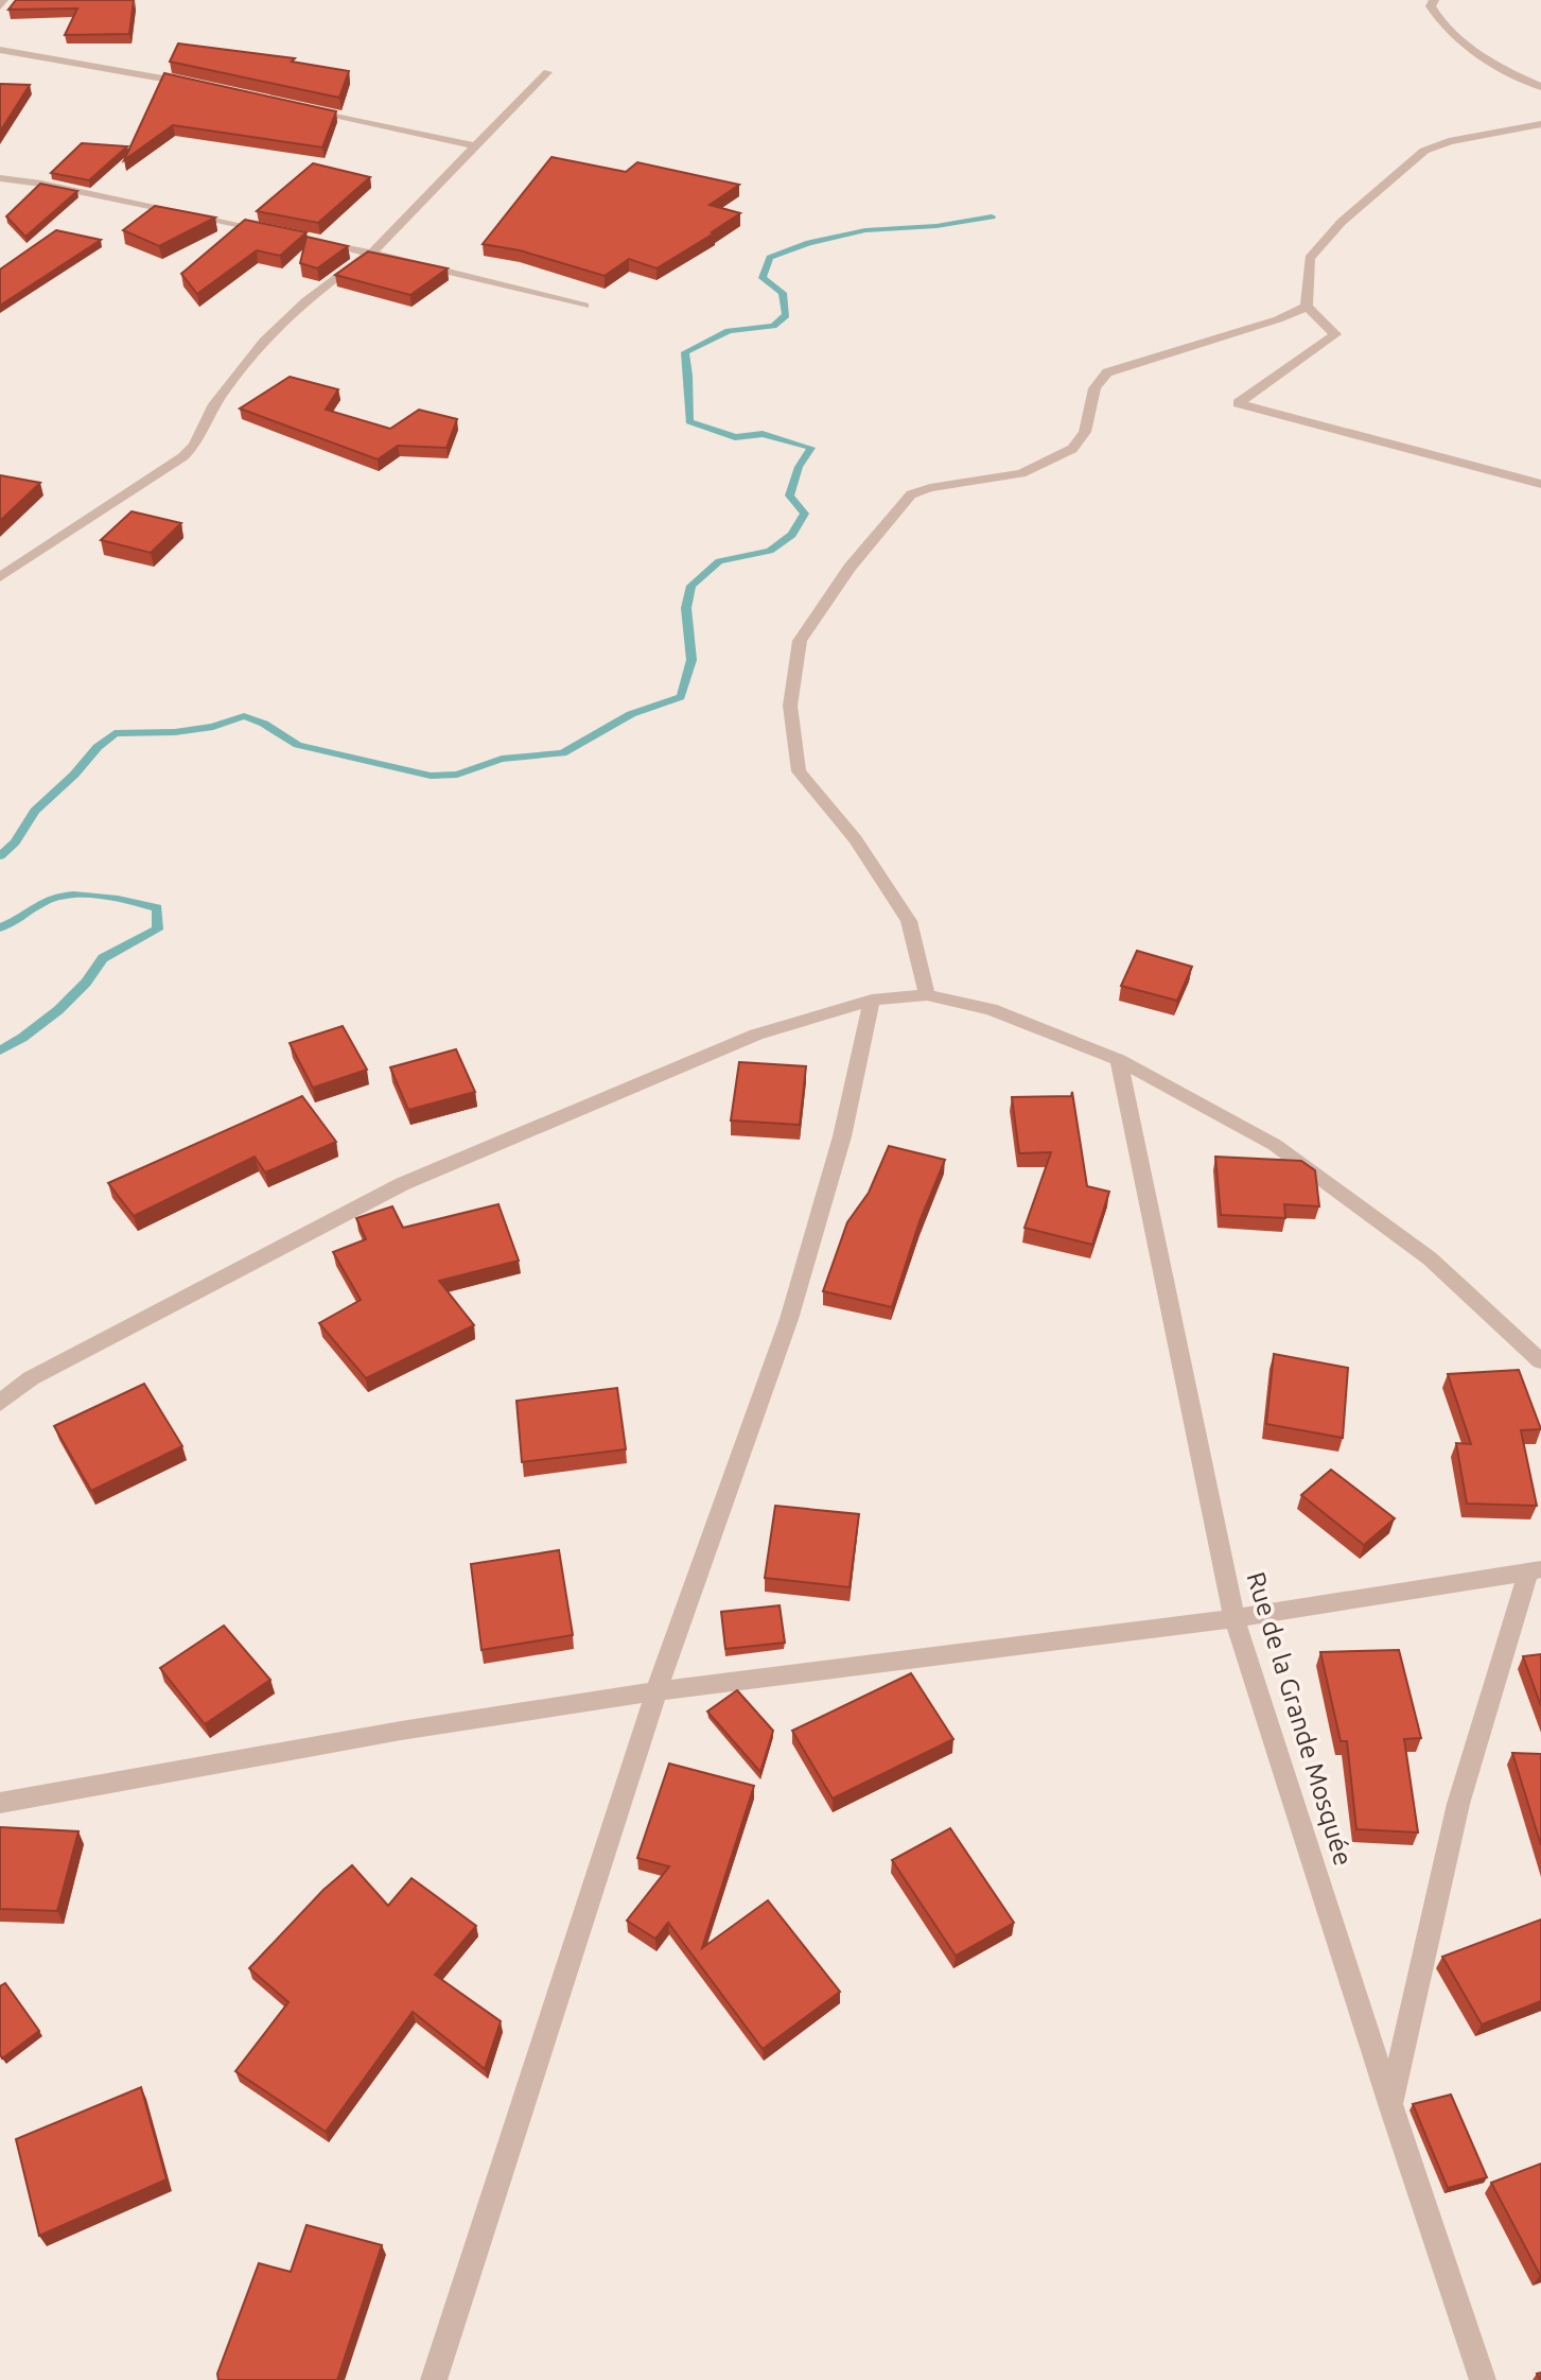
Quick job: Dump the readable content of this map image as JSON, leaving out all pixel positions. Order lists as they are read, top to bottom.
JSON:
{
  "streets": {
    "street": ["Rue de la Grande Mosquée"]
  }
}
